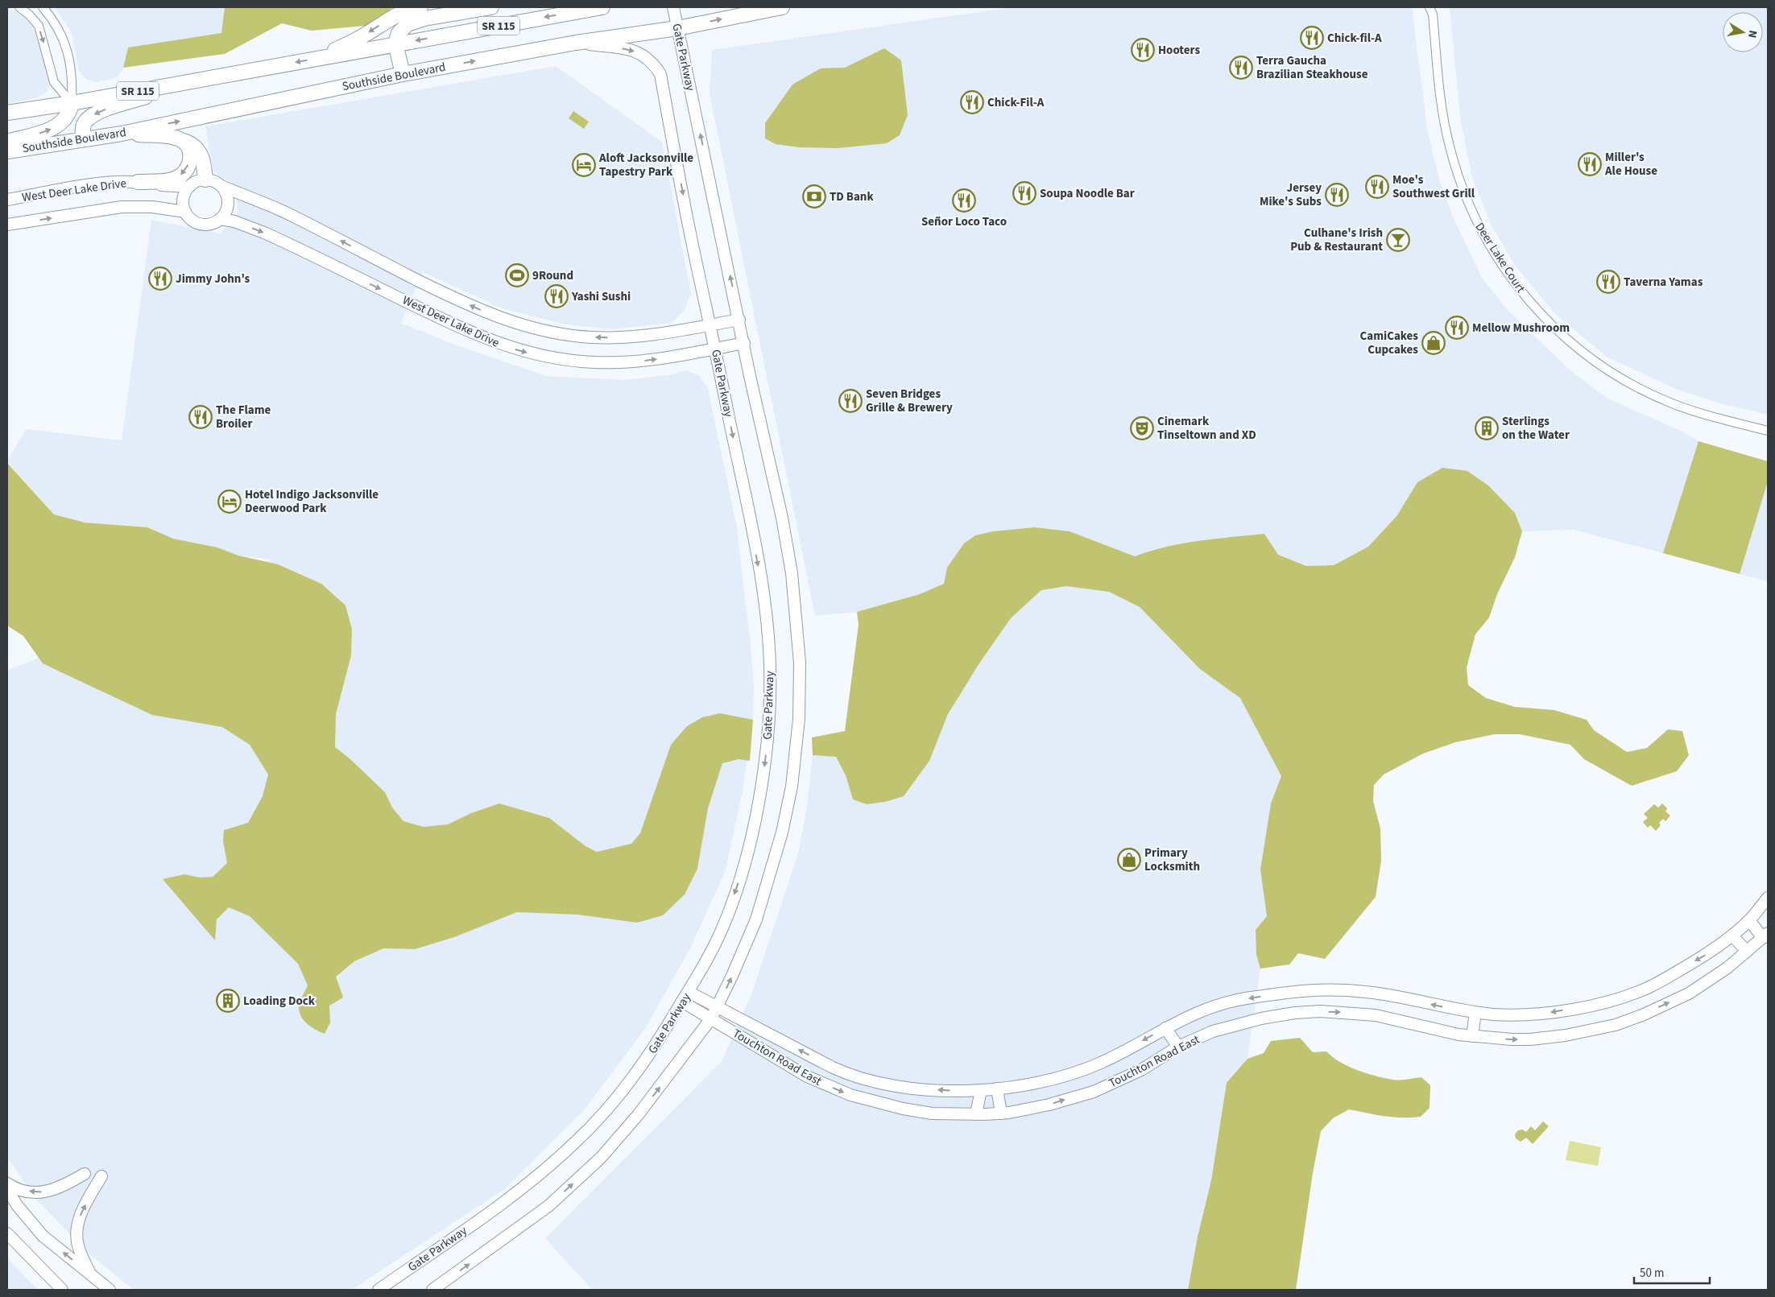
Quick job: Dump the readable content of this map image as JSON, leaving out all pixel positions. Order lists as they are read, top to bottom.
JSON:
{
  "streets": {
    "highway": ["SR 115", "Southside Boulevard"],
    "street": [
      "Gate Parkway",
      "West Deer Lake Drive",
      "Deer Lake Court",
      "Touchton Road East"
    ]
  },
  "crossings": [
    ["Gate Parkway", "Southside Boulevard"],
    ["Gate Parkway", "West Deer Lake Drive"],
    ["Gate Parkway", "Touchton Road East"]
  ],
  "places": {
    "restaurant": [
      "Chick-fil-A",
      "Hooters",
      "Terra Gaucha Brazilian Steakhouse",
      "Chick-Fil-A",
      "Miller's Ale House",
      "Moe's Southwest Grill",
      "Soupa Noodle Bar",
      "Jersey Mike's Subs",
      "Señor Loco Taco",
      "Jimmy John's",
      "Taverna Yamas",
      "Yashi Sushi",
      "Mellow Mushroom",
      "Seven Bridges Grille & Brewery",
      "The Flame Broiler"
    ],
    "hotel": ["Aloft Jacksonville Tapestry Park", "Hotel Indigo Jacksonville Deerwood Park"],
    "bank": ["TD Bank"],
    "bar": ["Culhane's Irish Pub & Restaurant"],
    "sports": ["9Round"],
    "shop": ["CamiCakes Cupcakes", "Primary Locksmith"],
    "theatre": ["Cinemark Tinseltown and XD"],
    "building": ["Sterlings on the Water", "Loading Dock"]
  },
  "scale_bar": "50 m",
  "north": "right"
}
